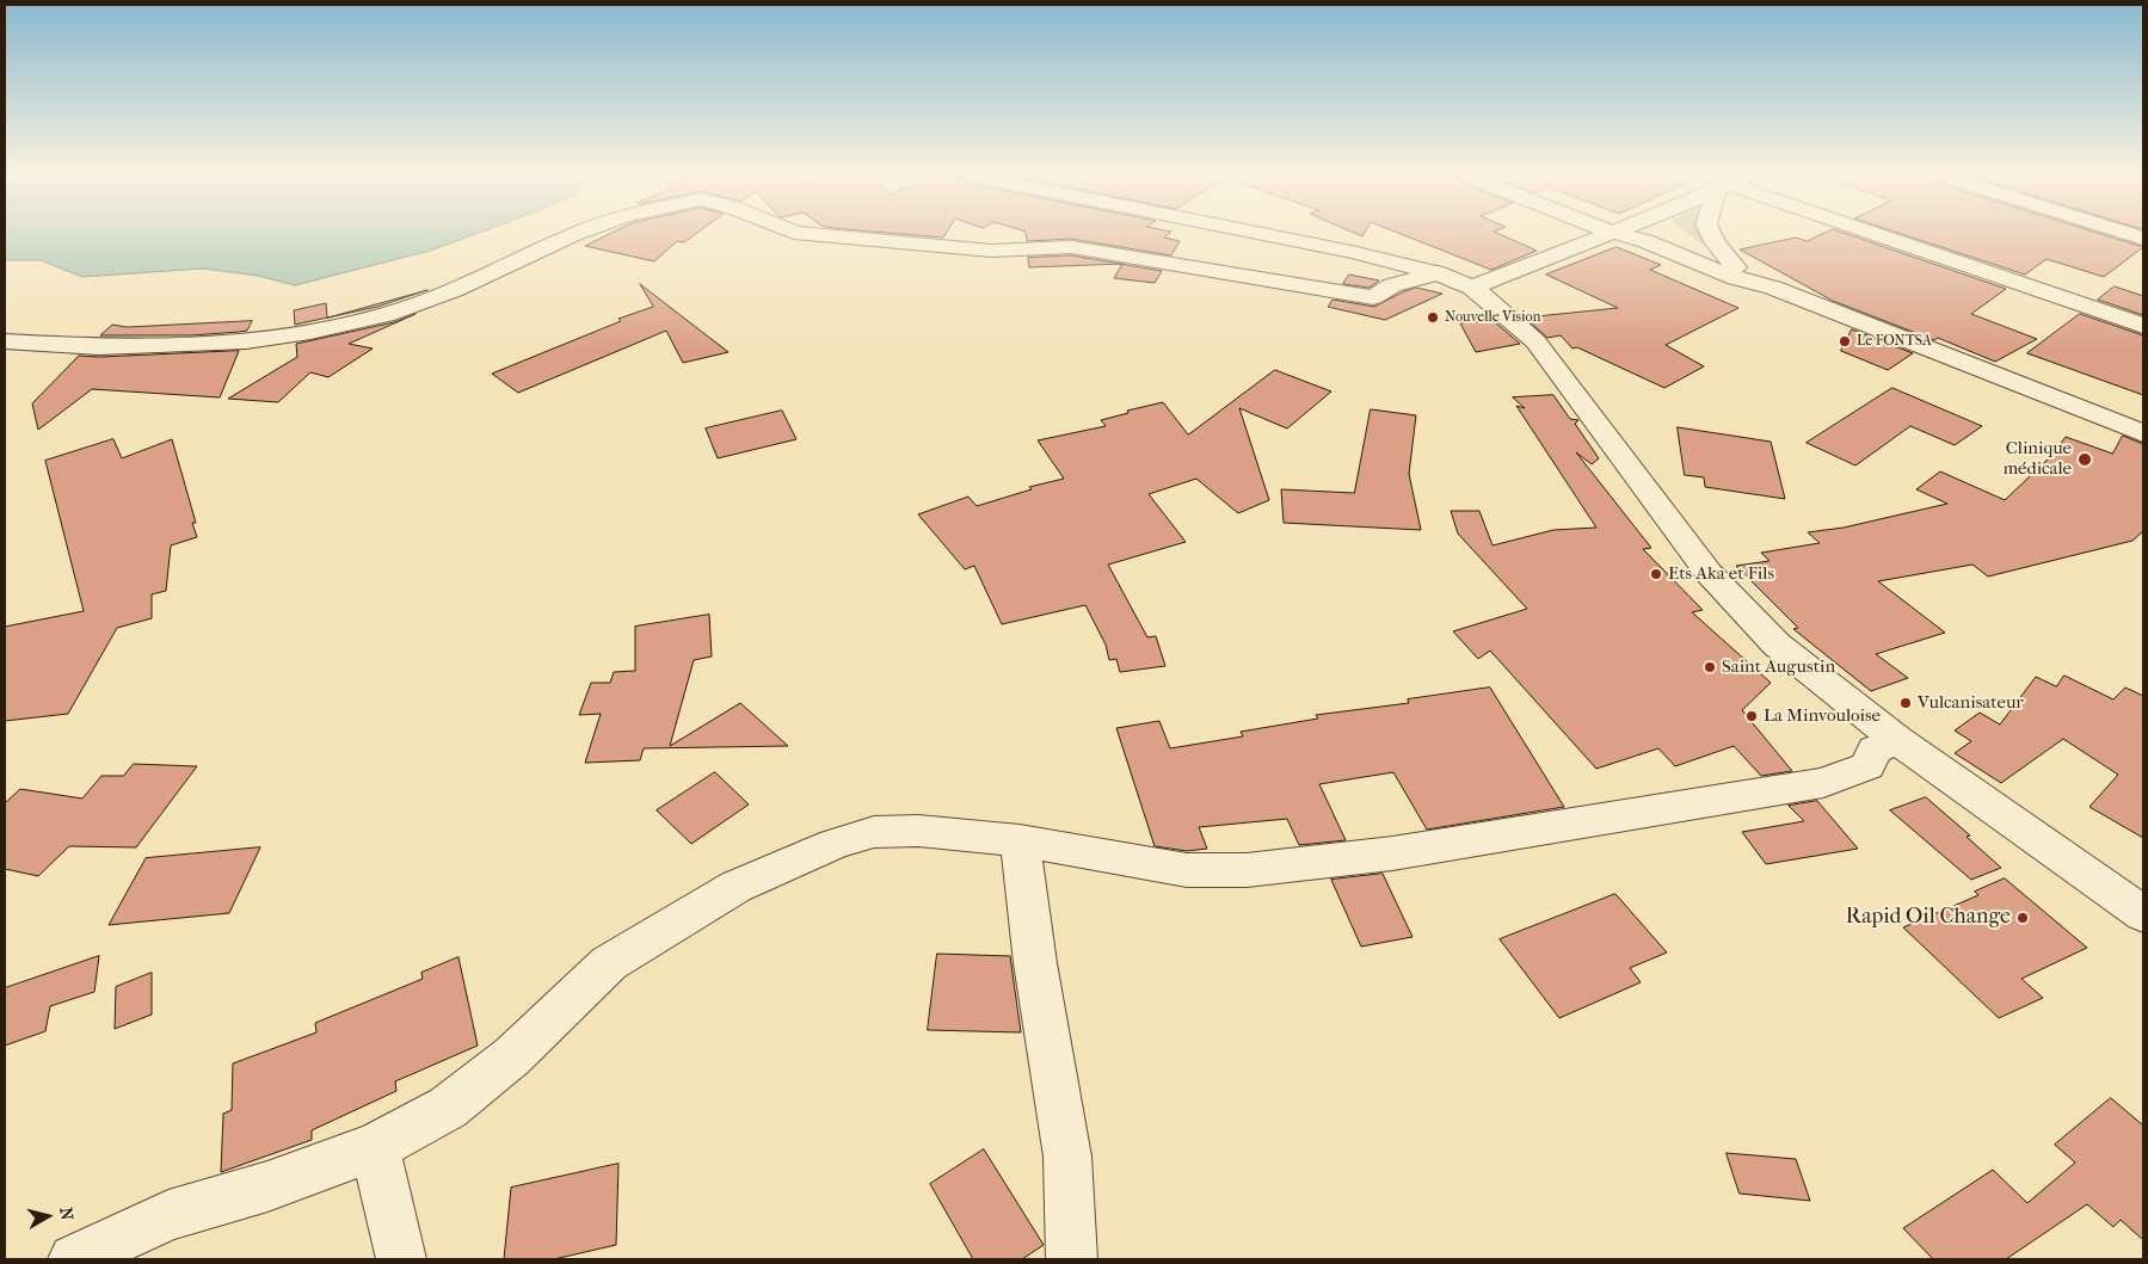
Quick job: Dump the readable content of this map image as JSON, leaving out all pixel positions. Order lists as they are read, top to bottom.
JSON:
{
  "places": [
    "Nouvelle Vision",
    "Le FONTSA",
    "Clinique médicale",
    "Ets Aka et Fils",
    "Saint Augustin",
    "Vulcanisateur",
    "La Minvouloise",
    "Rapid Oil Change"
  ],
  "north": "right"
}
